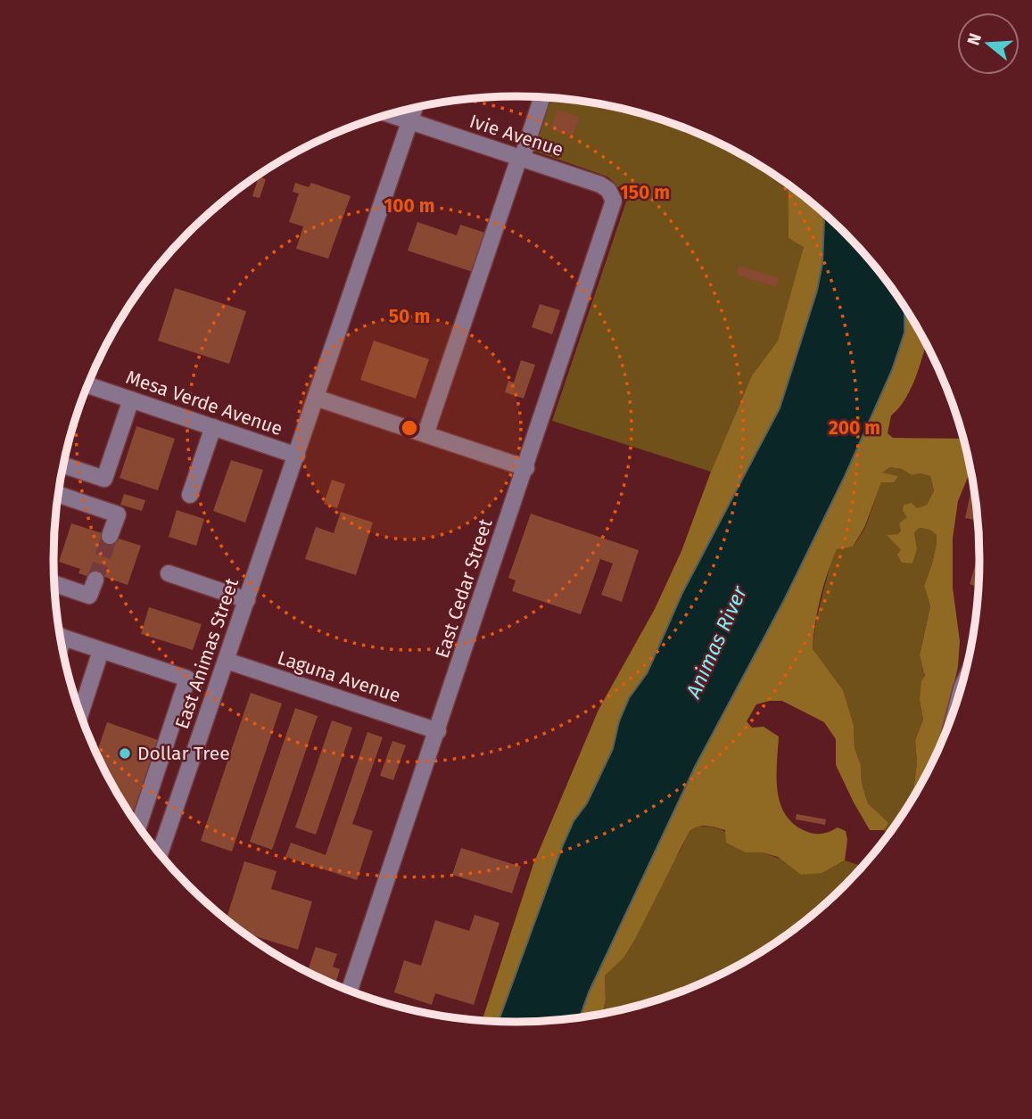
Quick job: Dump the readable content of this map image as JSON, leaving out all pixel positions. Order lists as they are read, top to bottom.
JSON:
{
  "streets": {
    "street": [
      "Ivie Avenue",
      "Mesa Verde Avenue",
      "East Cedar Street",
      "East Animas Street",
      "Laguna Avenue"
    ]
  },
  "crossings": [
    ["Ivie Avenue", "East Cedar Street"],
    ["Mesa Verde Avenue", "East Animas Street"],
    ["East Cedar Street", "Laguna Avenue"],
    ["East Animas Street", "Laguna Avenue"]
  ],
  "water": ["Animas River"],
  "places": ["Dollar Tree"],
  "north": "left",
  "rings": [
    "150 m",
    "100 m",
    "50 m",
    "200 m"
  ]
}
